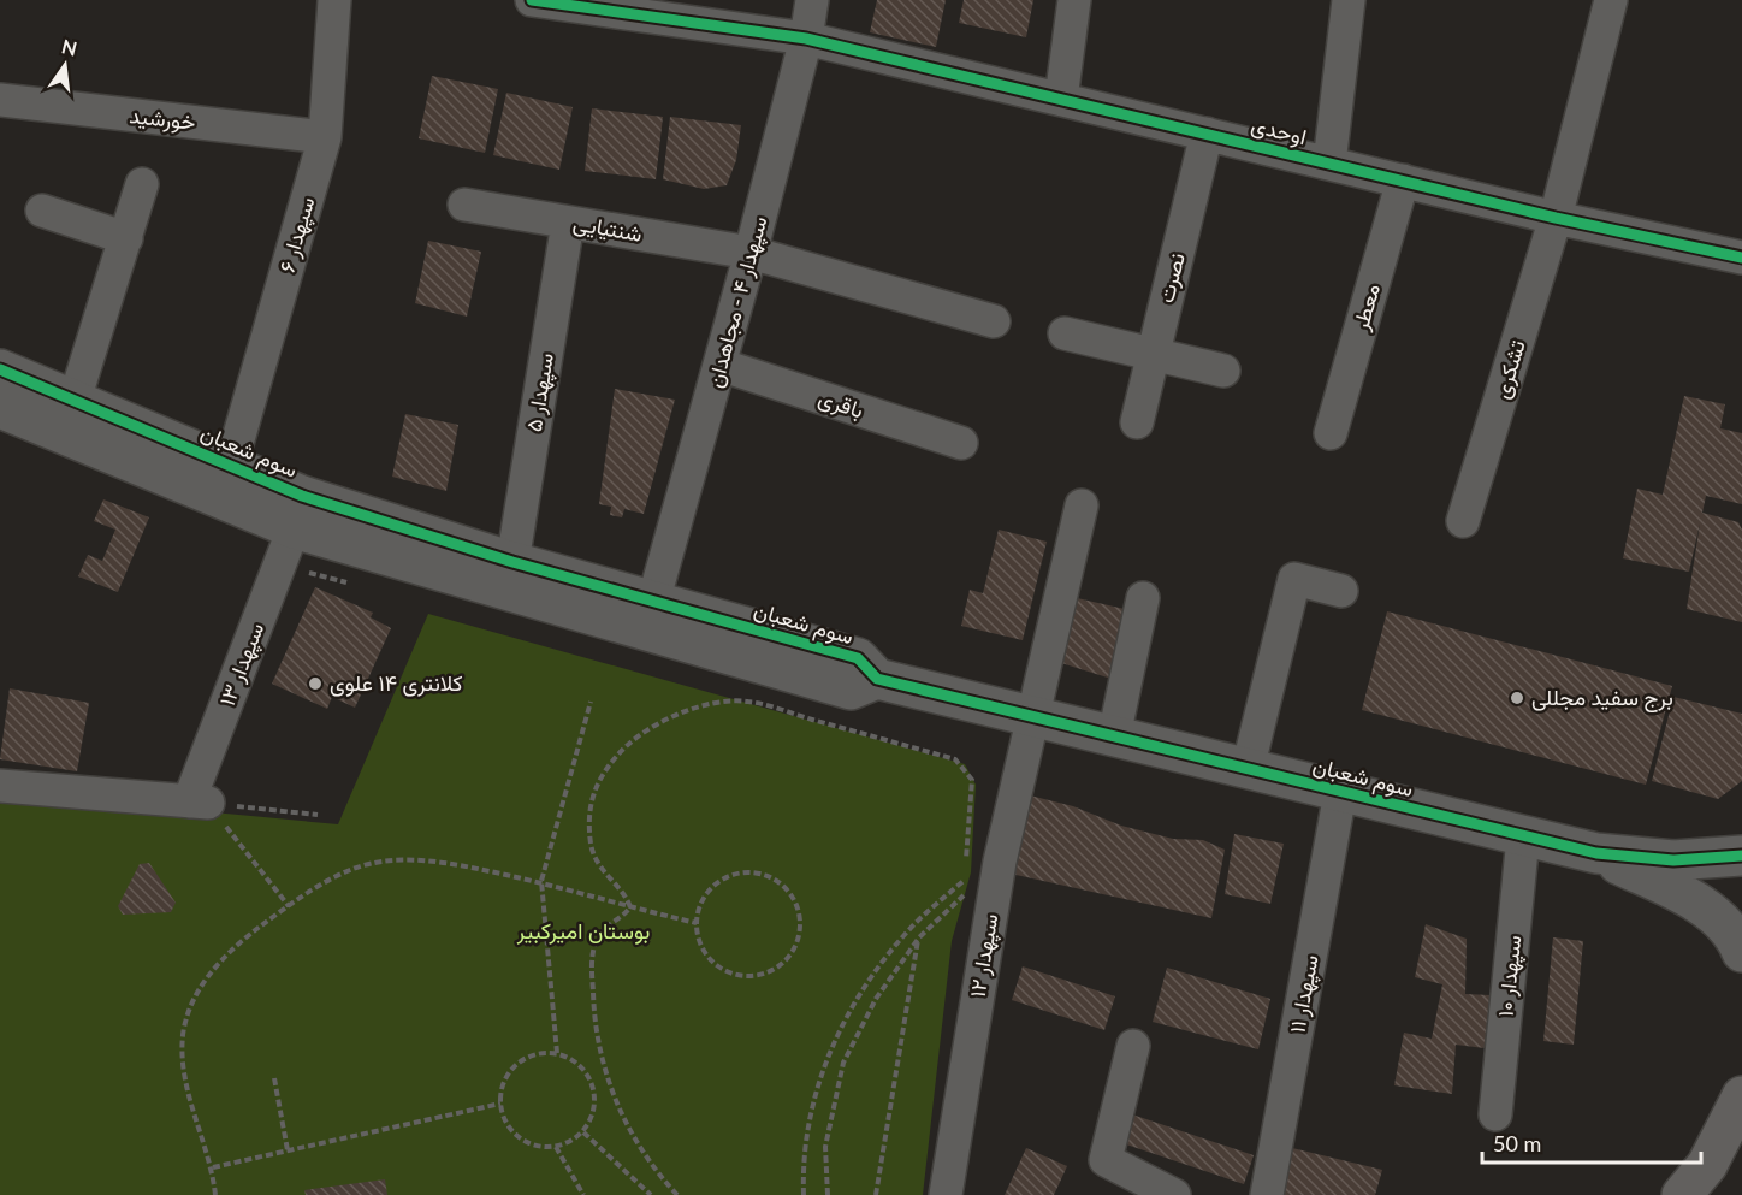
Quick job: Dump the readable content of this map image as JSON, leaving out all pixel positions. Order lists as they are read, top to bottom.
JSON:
{
  "streets": {
    "street": [
      "خورشید",
      "اوحدی",
      "شنتیایی",
      "سپهدار ۶",
      "نصرت",
      "سپهدار ۴ - مجاهدان",
      "معطر",
      "تشکری",
      "سپهدار ۵",
      "باقری",
      "سوم شعبان",
      "سپهدار ۱۳",
      "سپهدار ۱۲",
      "سپهدار ۱۰",
      "سپهدار ۱۱"
    ]
  },
  "crossings": [
    ["خورشید", "سپهدار ۶"],
    ["اوحدی", "نصرت"],
    ["اوحدی", "سپهدار ۴ - مجاهدان"],
    ["اوحدی", "معطر"],
    ["اوحدی", "تشکری"],
    ["شنتیایی", "سپهدار ۴ - مجاهدان"],
    ["شنتیایی", "سپهدار ۵"],
    ["سپهدار ۶", "سوم شعبان"],
    ["سپهدار ۴ - مجاهدان", "باقری"],
    ["سپهدار ۴ - مجاهدان", "سوم شعبان"],
    ["سپهدار ۵", "سوم شعبان"],
    ["سوم شعبان", "سپهدار ۱۳"],
    ["سوم شعبان", "سپهدار ۱۲"],
    ["سوم شعبان", "سپهدار ۱۰"],
    ["سوم شعبان", "سپهدار ۱۱"]
  ],
  "parks": ["بوستان امیرکبیر"],
  "places": ["کلانتری ۱۴ علوی", "برج سفید مجللی"],
  "scale_bar": "50 m",
  "north": "top"
}
